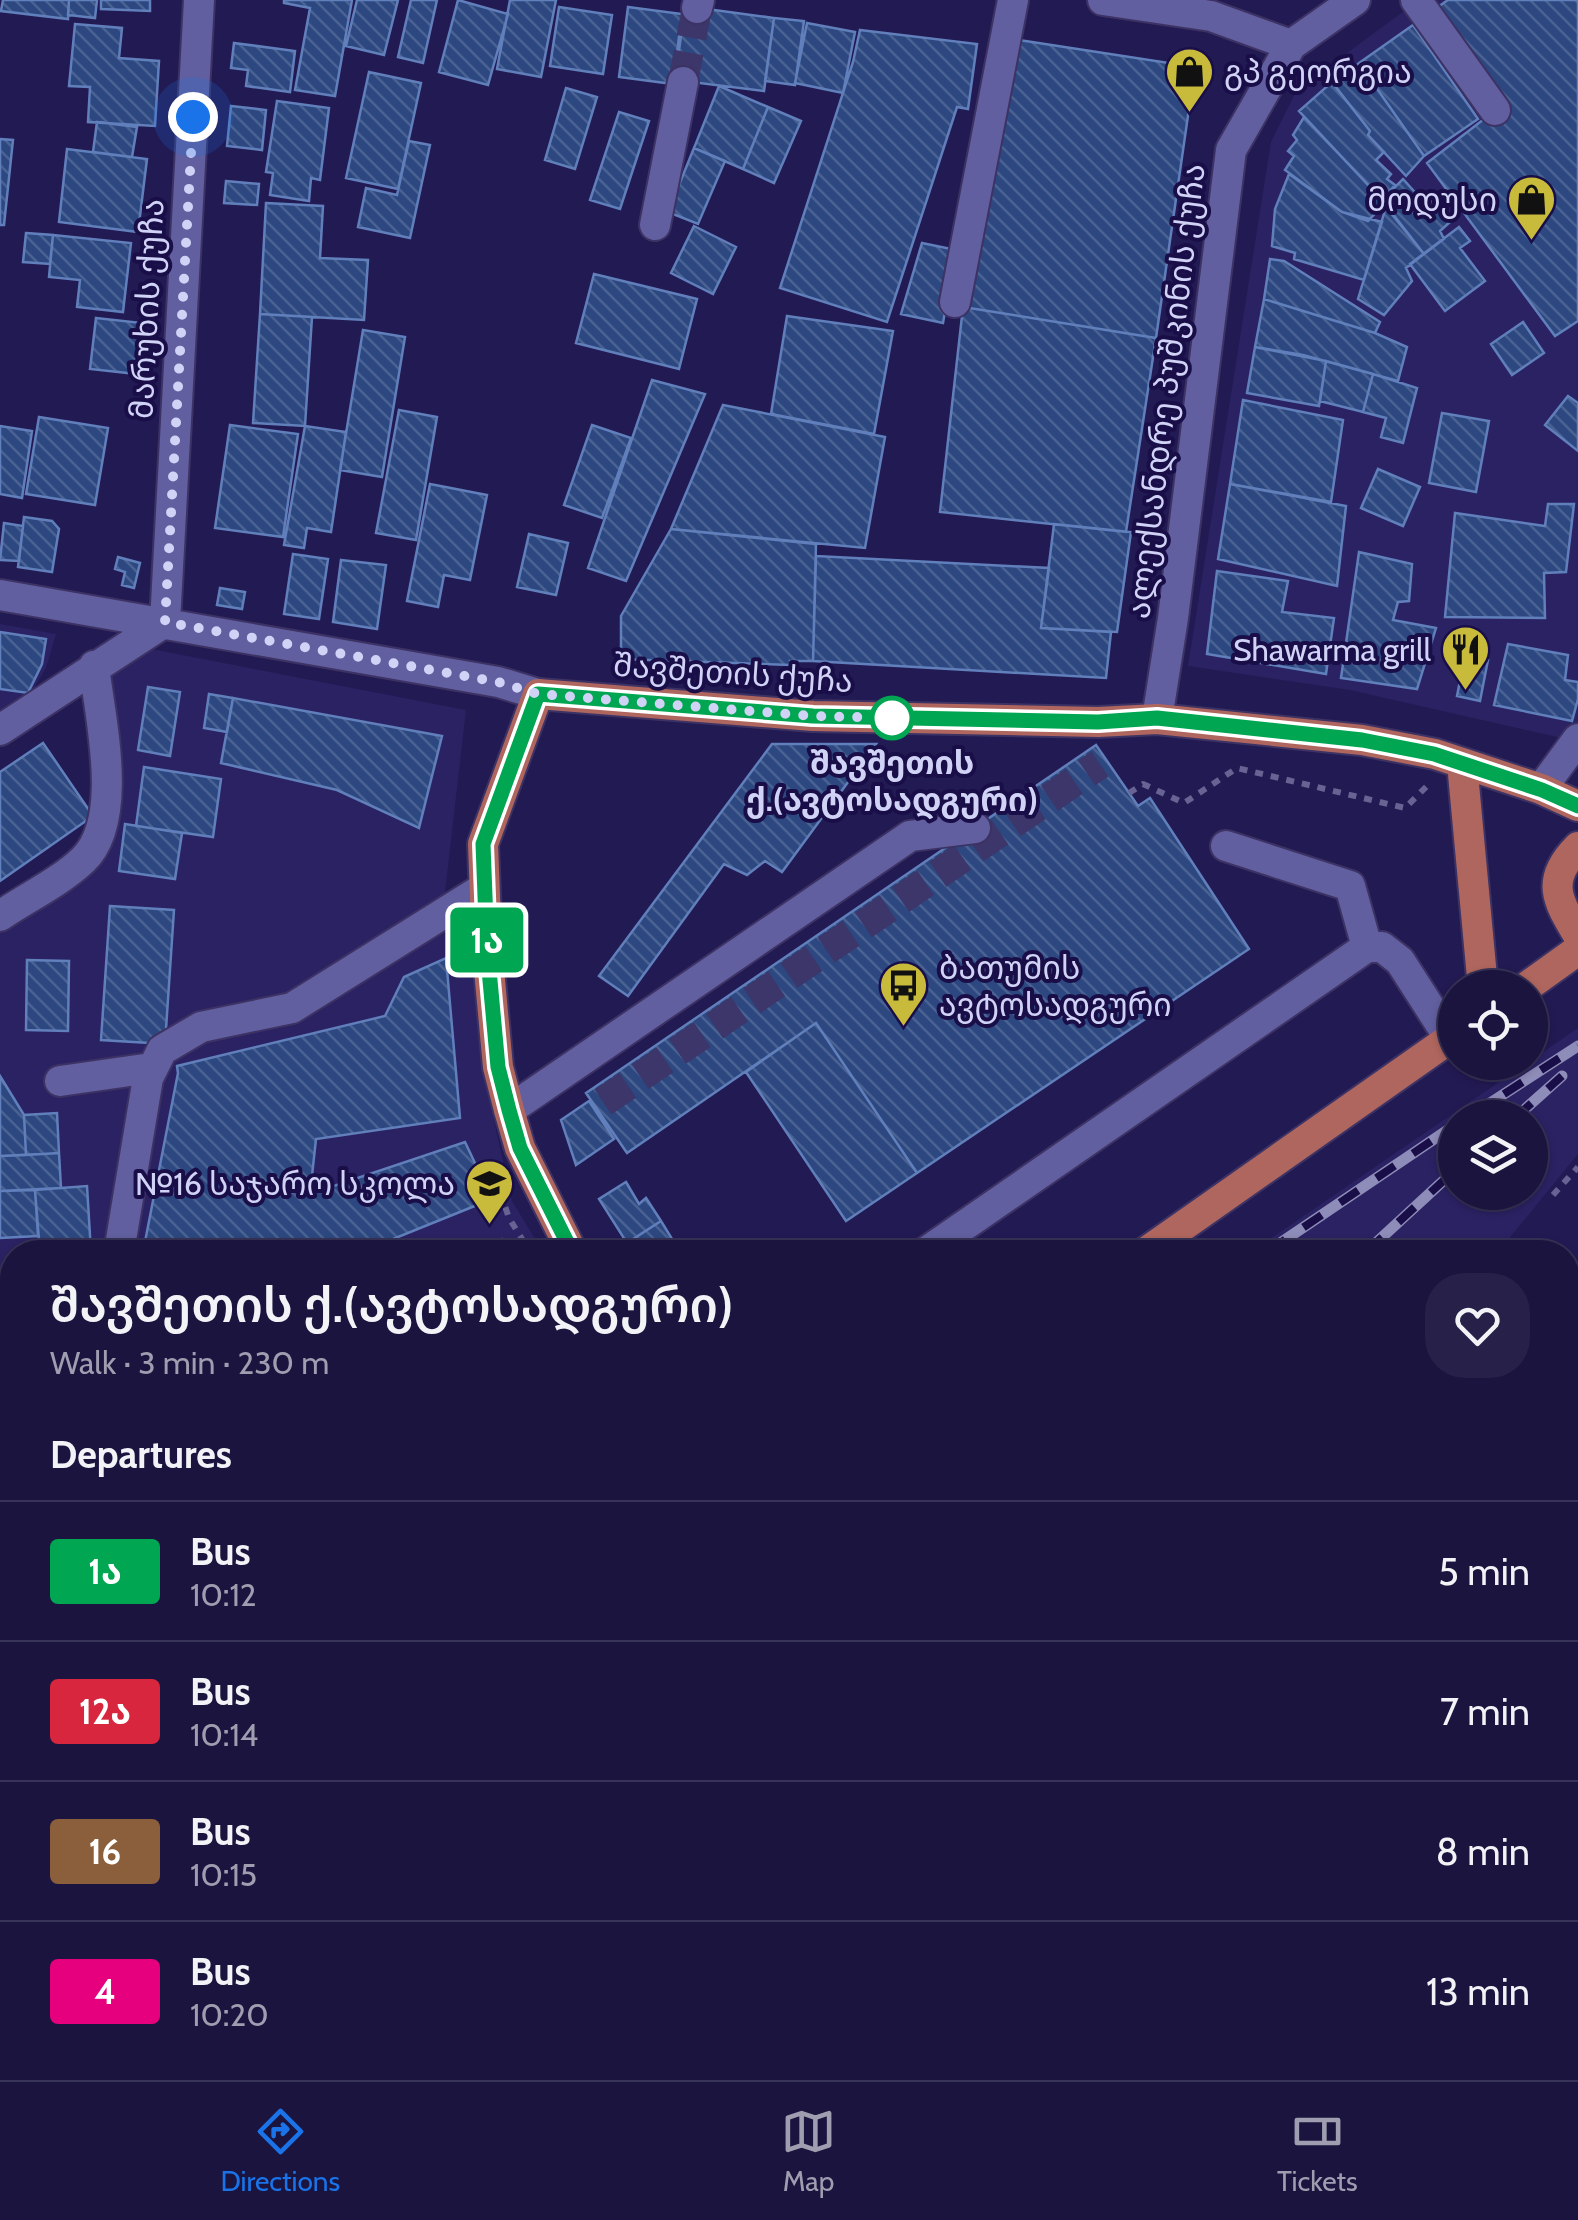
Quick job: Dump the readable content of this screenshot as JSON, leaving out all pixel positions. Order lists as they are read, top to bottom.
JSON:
{
  "streets": {
    "main road": ["შავშეთის ქუჩა"],
    "street": ["მარუხის ქუჩა", "ალექსანდრე პუშკინის ქუჩა"]
  },
  "crossings": [
    ["მარუხის ქუჩა", "შავშეთის ქუჩა"],
    ["ალექსანდრე პუშკინის ქუჩა", "შავშეთის ქუჩა"]
  ],
  "places": {
    "shop": ["გპ გეორგია", "მოდუსი"],
    "restaurant": ["Shawarma grill"],
    "other": ["შავშეთის ქ.(ავტოსადგური)"],
    "bus stop": ["ბათუმის ავტოსადგური"],
    "school or university": ["№16 საჯარო სკოლა"]
  },
  "lines": ["bus line 1ა"],
  "page": {
    "on_map": "1ა",
    "heading": [
      ["შავშეთის ქ.(ავტოსადგური)", "Walk · 3 min · 230 m"],
      "Departures"
    ],
    "list": [
      {
        "mark": "1ა",
        "name": "Bus",
        "note": "10:12",
        "value": "5 min"
      },
      {
        "mark": "12ა",
        "name": "Bus",
        "note": "10:14",
        "value": "7 min"
      },
      {
        "mark": "16",
        "name": "Bus",
        "note": "10:15",
        "value": "8 min"
      },
      {
        "mark": "4",
        "name": "Bus",
        "note": "10:20",
        "value": "13 min"
      }
    ],
    "tabs": ["Directions", "Map", "Tickets"]
  }
}
